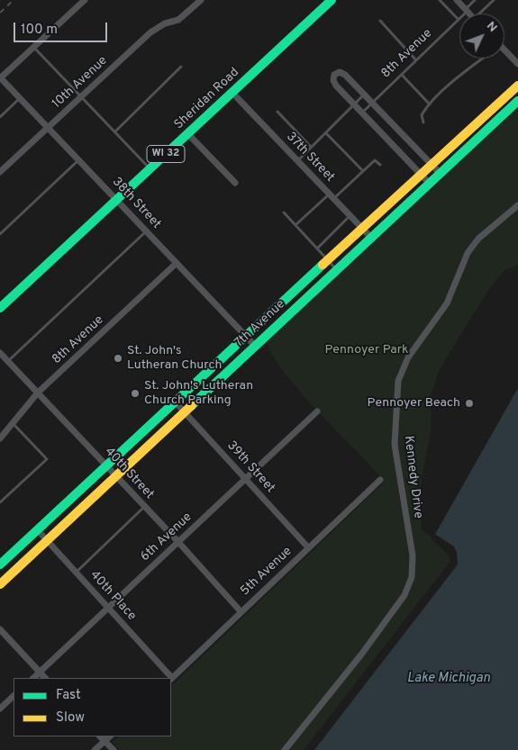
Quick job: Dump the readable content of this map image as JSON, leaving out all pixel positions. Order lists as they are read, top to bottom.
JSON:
{
  "streets": {
    "street": [
      "8th Avenue",
      "10th Avenue",
      "Sheridan Road",
      "WI 32",
      "37th Street",
      "38th Street",
      "7th Avenue",
      "39th Street",
      "40th Street",
      "Kennedy Drive",
      "6th Avenue",
      "5th Avenue",
      "40th Place"
    ]
  },
  "crossings": [
    ["8th Avenue", "38th Street"],
    ["8th Avenue", "40th Street"],
    ["10th Avenue", "38th Street"],
    ["Sheridan Road", "37th Street"],
    ["Sheridan Road", "38th Street"],
    ["37th Street", "7th Avenue"],
    ["38th Street", "7th Avenue"],
    ["7th Avenue", "39th Street"],
    ["7th Avenue", "40th Street"],
    ["7th Avenue", "40th Place"],
    ["39th Street", "6th Avenue"],
    ["39th Street", "5th Avenue"],
    ["40th Street", "6th Avenue"],
    ["40th Street", "5th Avenue"],
    ["6th Avenue", "40th Place"]
  ],
  "water": ["Lake Michigan"],
  "parks": ["Pennoyer Park"],
  "places": ["St. John's Lutheran Church", "St. John's Lutheran Church Parking", "Pennoyer Beach"],
  "legend": ["Fast", "Slow"],
  "scale_bar": "100 m",
  "north": "top right"
}
